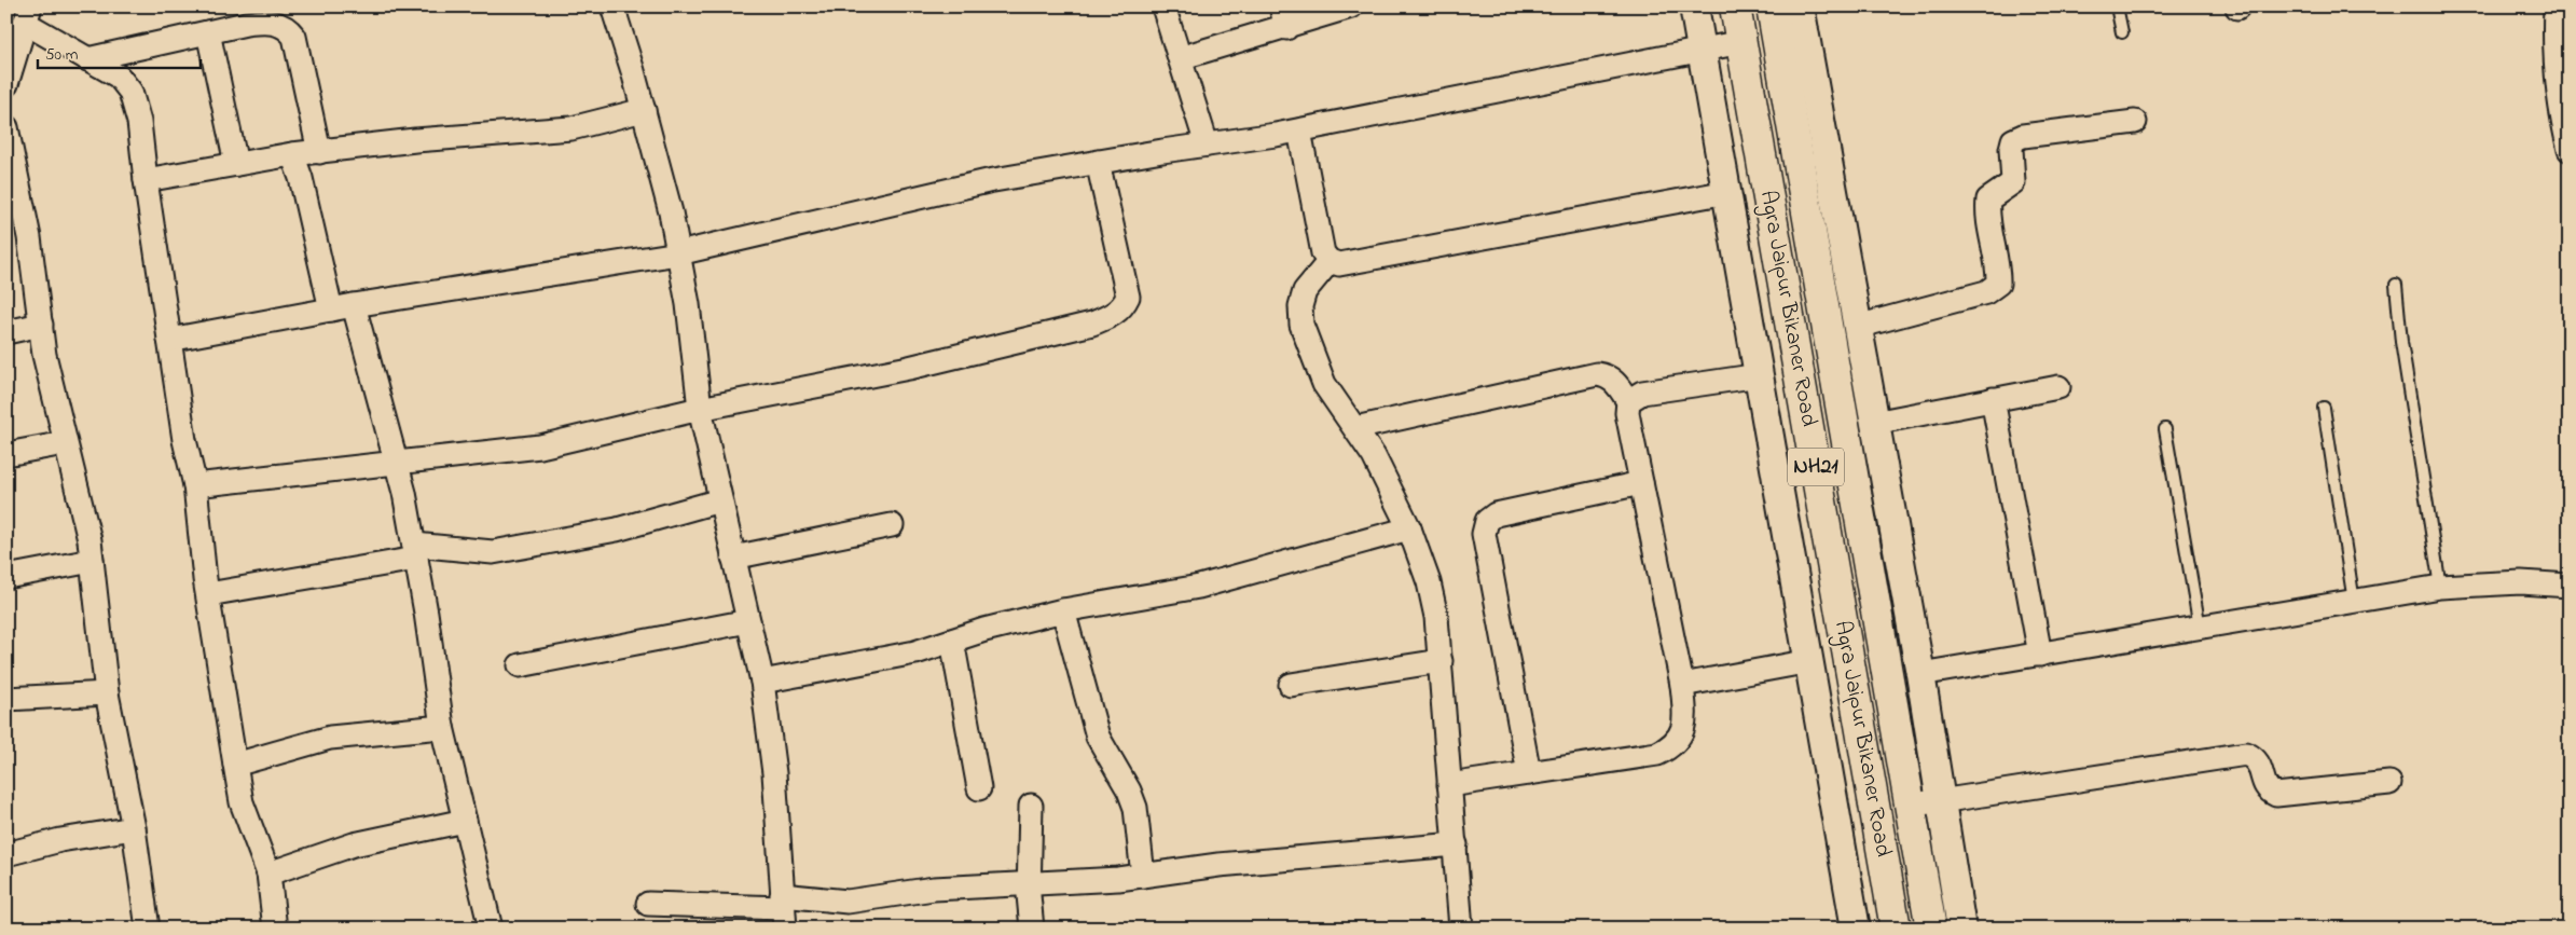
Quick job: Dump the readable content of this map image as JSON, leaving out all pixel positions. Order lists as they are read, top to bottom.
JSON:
{
  "streets": {
    "highway": ["Agra Jaipur Bikaner Road", "NH21"]
  },
  "scale_bar": "50 m"
}
